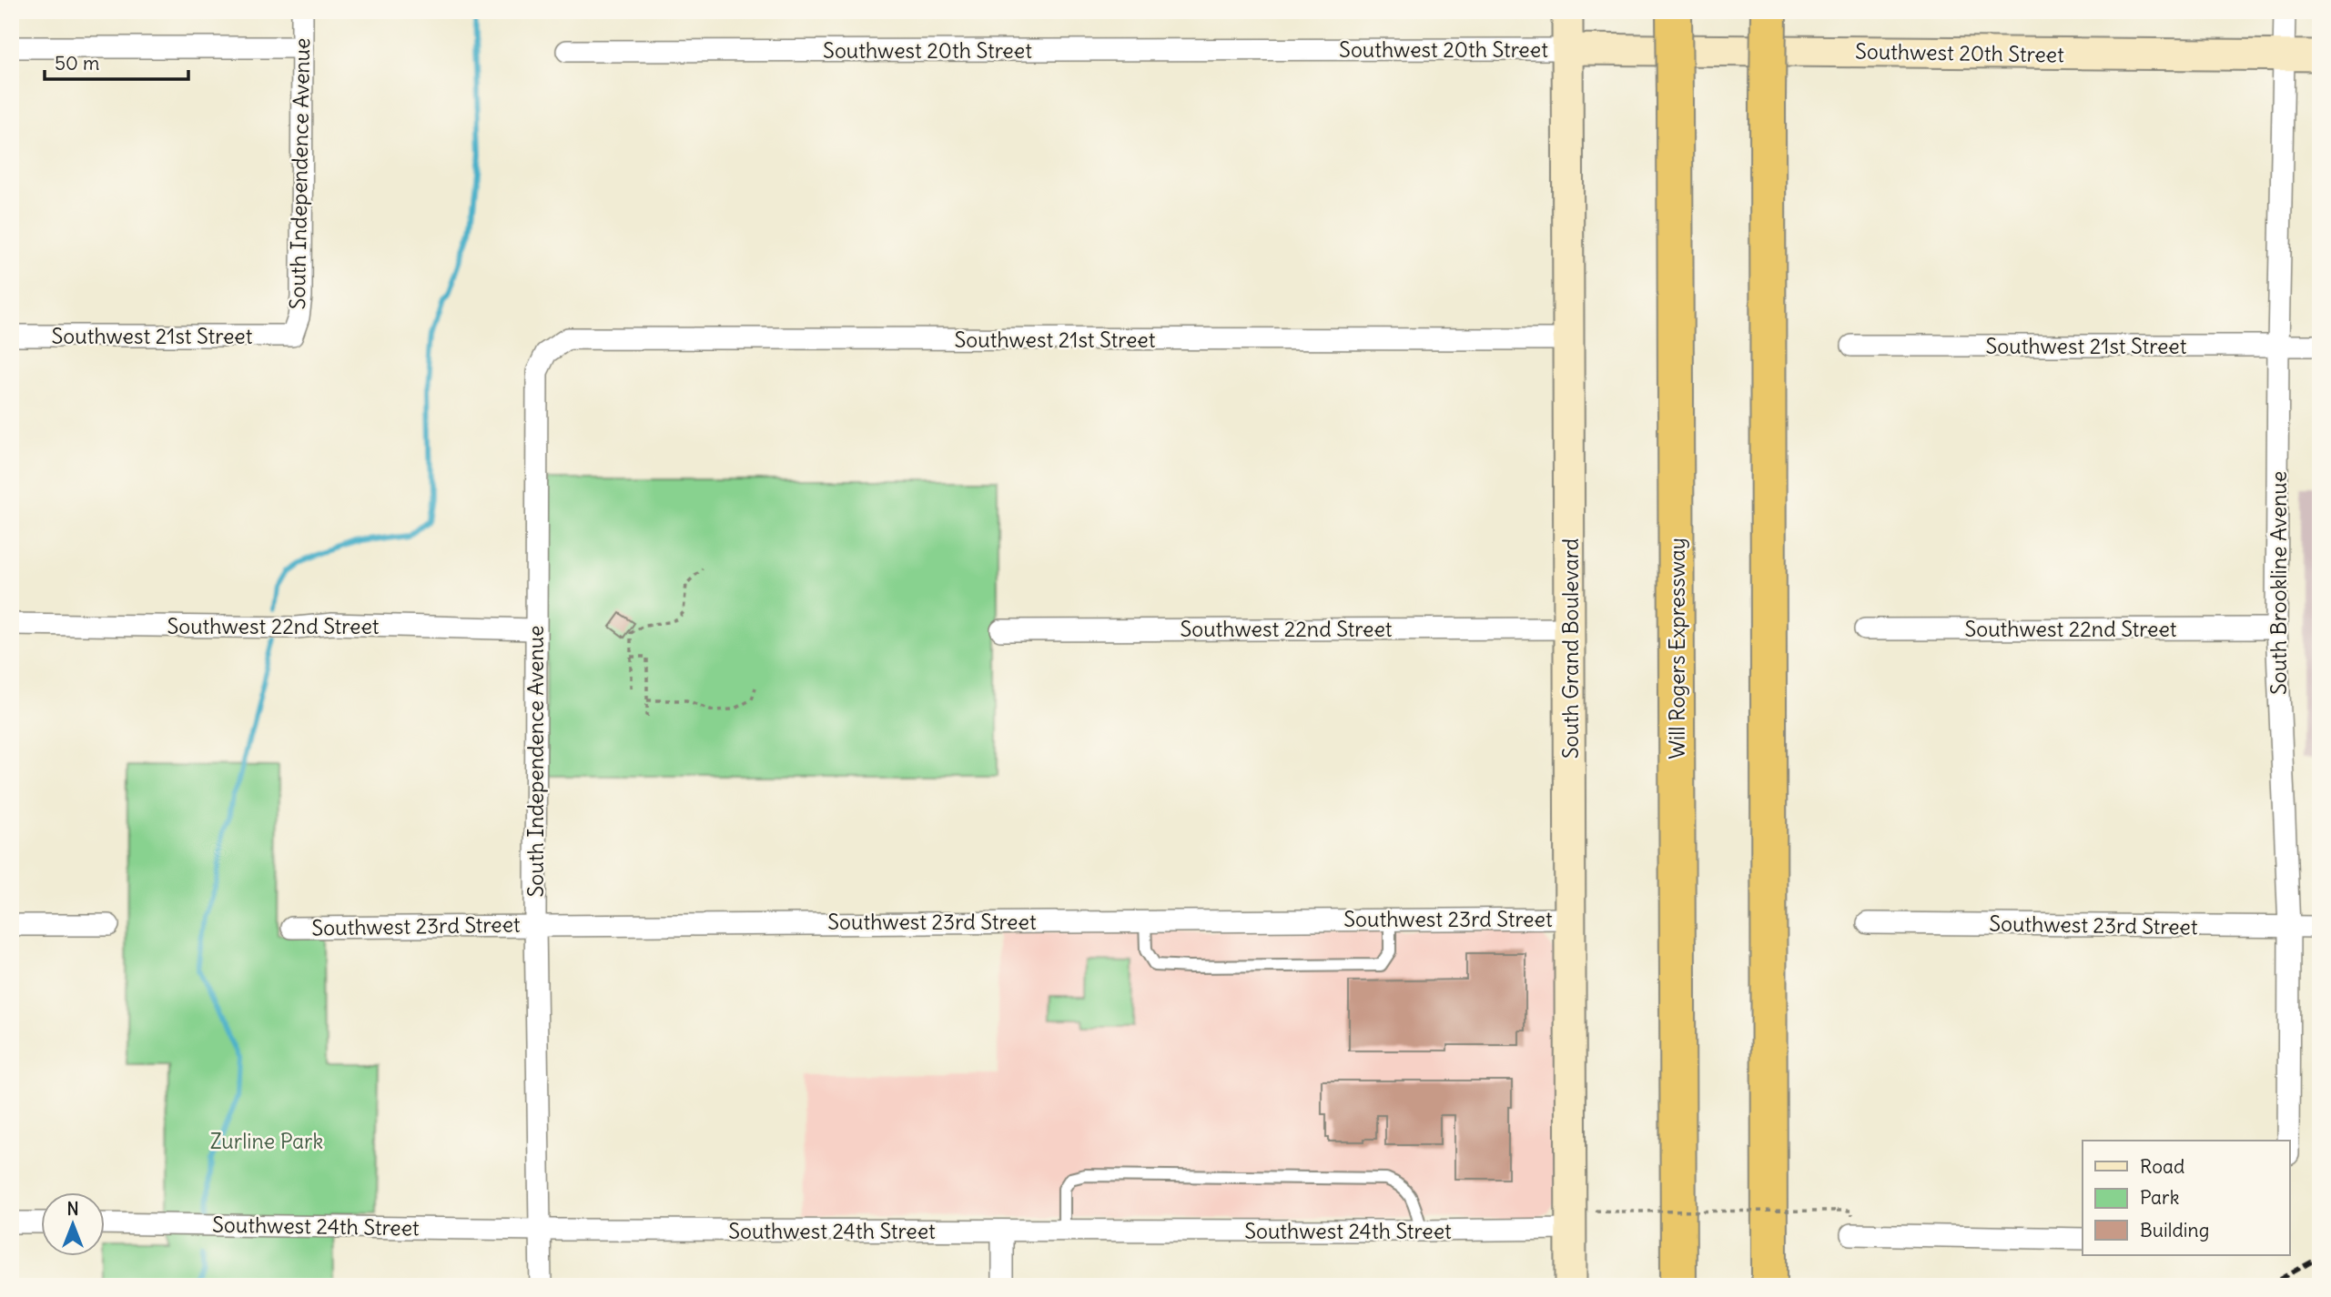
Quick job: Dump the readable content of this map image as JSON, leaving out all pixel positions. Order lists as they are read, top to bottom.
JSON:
{
  "streets": {
    "highway": ["Will Rogers Expressway"],
    "street": [
      "Southwest 20th Street",
      "South Independence Avenue",
      "Southwest 21st Street",
      "South Brookline Avenue",
      "Southwest 22nd Street",
      "South Grand Boulevard",
      "Southwest 23rd Street",
      "Southwest 24th Street"
    ]
  },
  "crossings": [
    ["Southwest 20th Street", "South Brookline Avenue"],
    ["Southwest 20th Street", "South Grand Boulevard"],
    ["South Independence Avenue", "Southwest 21st Street"],
    ["South Independence Avenue", "Southwest 22nd Street"],
    ["South Independence Avenue", "Southwest 23rd Street"],
    ["South Independence Avenue", "Southwest 24th Street"],
    ["Southwest 21st Street", "South Brookline Avenue"],
    ["Southwest 21st Street", "South Grand Boulevard"],
    ["South Brookline Avenue", "Southwest 22nd Street"],
    ["South Brookline Avenue", "Southwest 23rd Street"],
    ["Southwest 22nd Street", "South Grand Boulevard"],
    ["South Grand Boulevard", "Southwest 23rd Street"],
    ["South Grand Boulevard", "Southwest 24th Street"]
  ],
  "parks": ["Zurline Park"],
  "legend": ["Road", "Park", "Building"],
  "scale_bar": "50 m",
  "north": "top"
}
